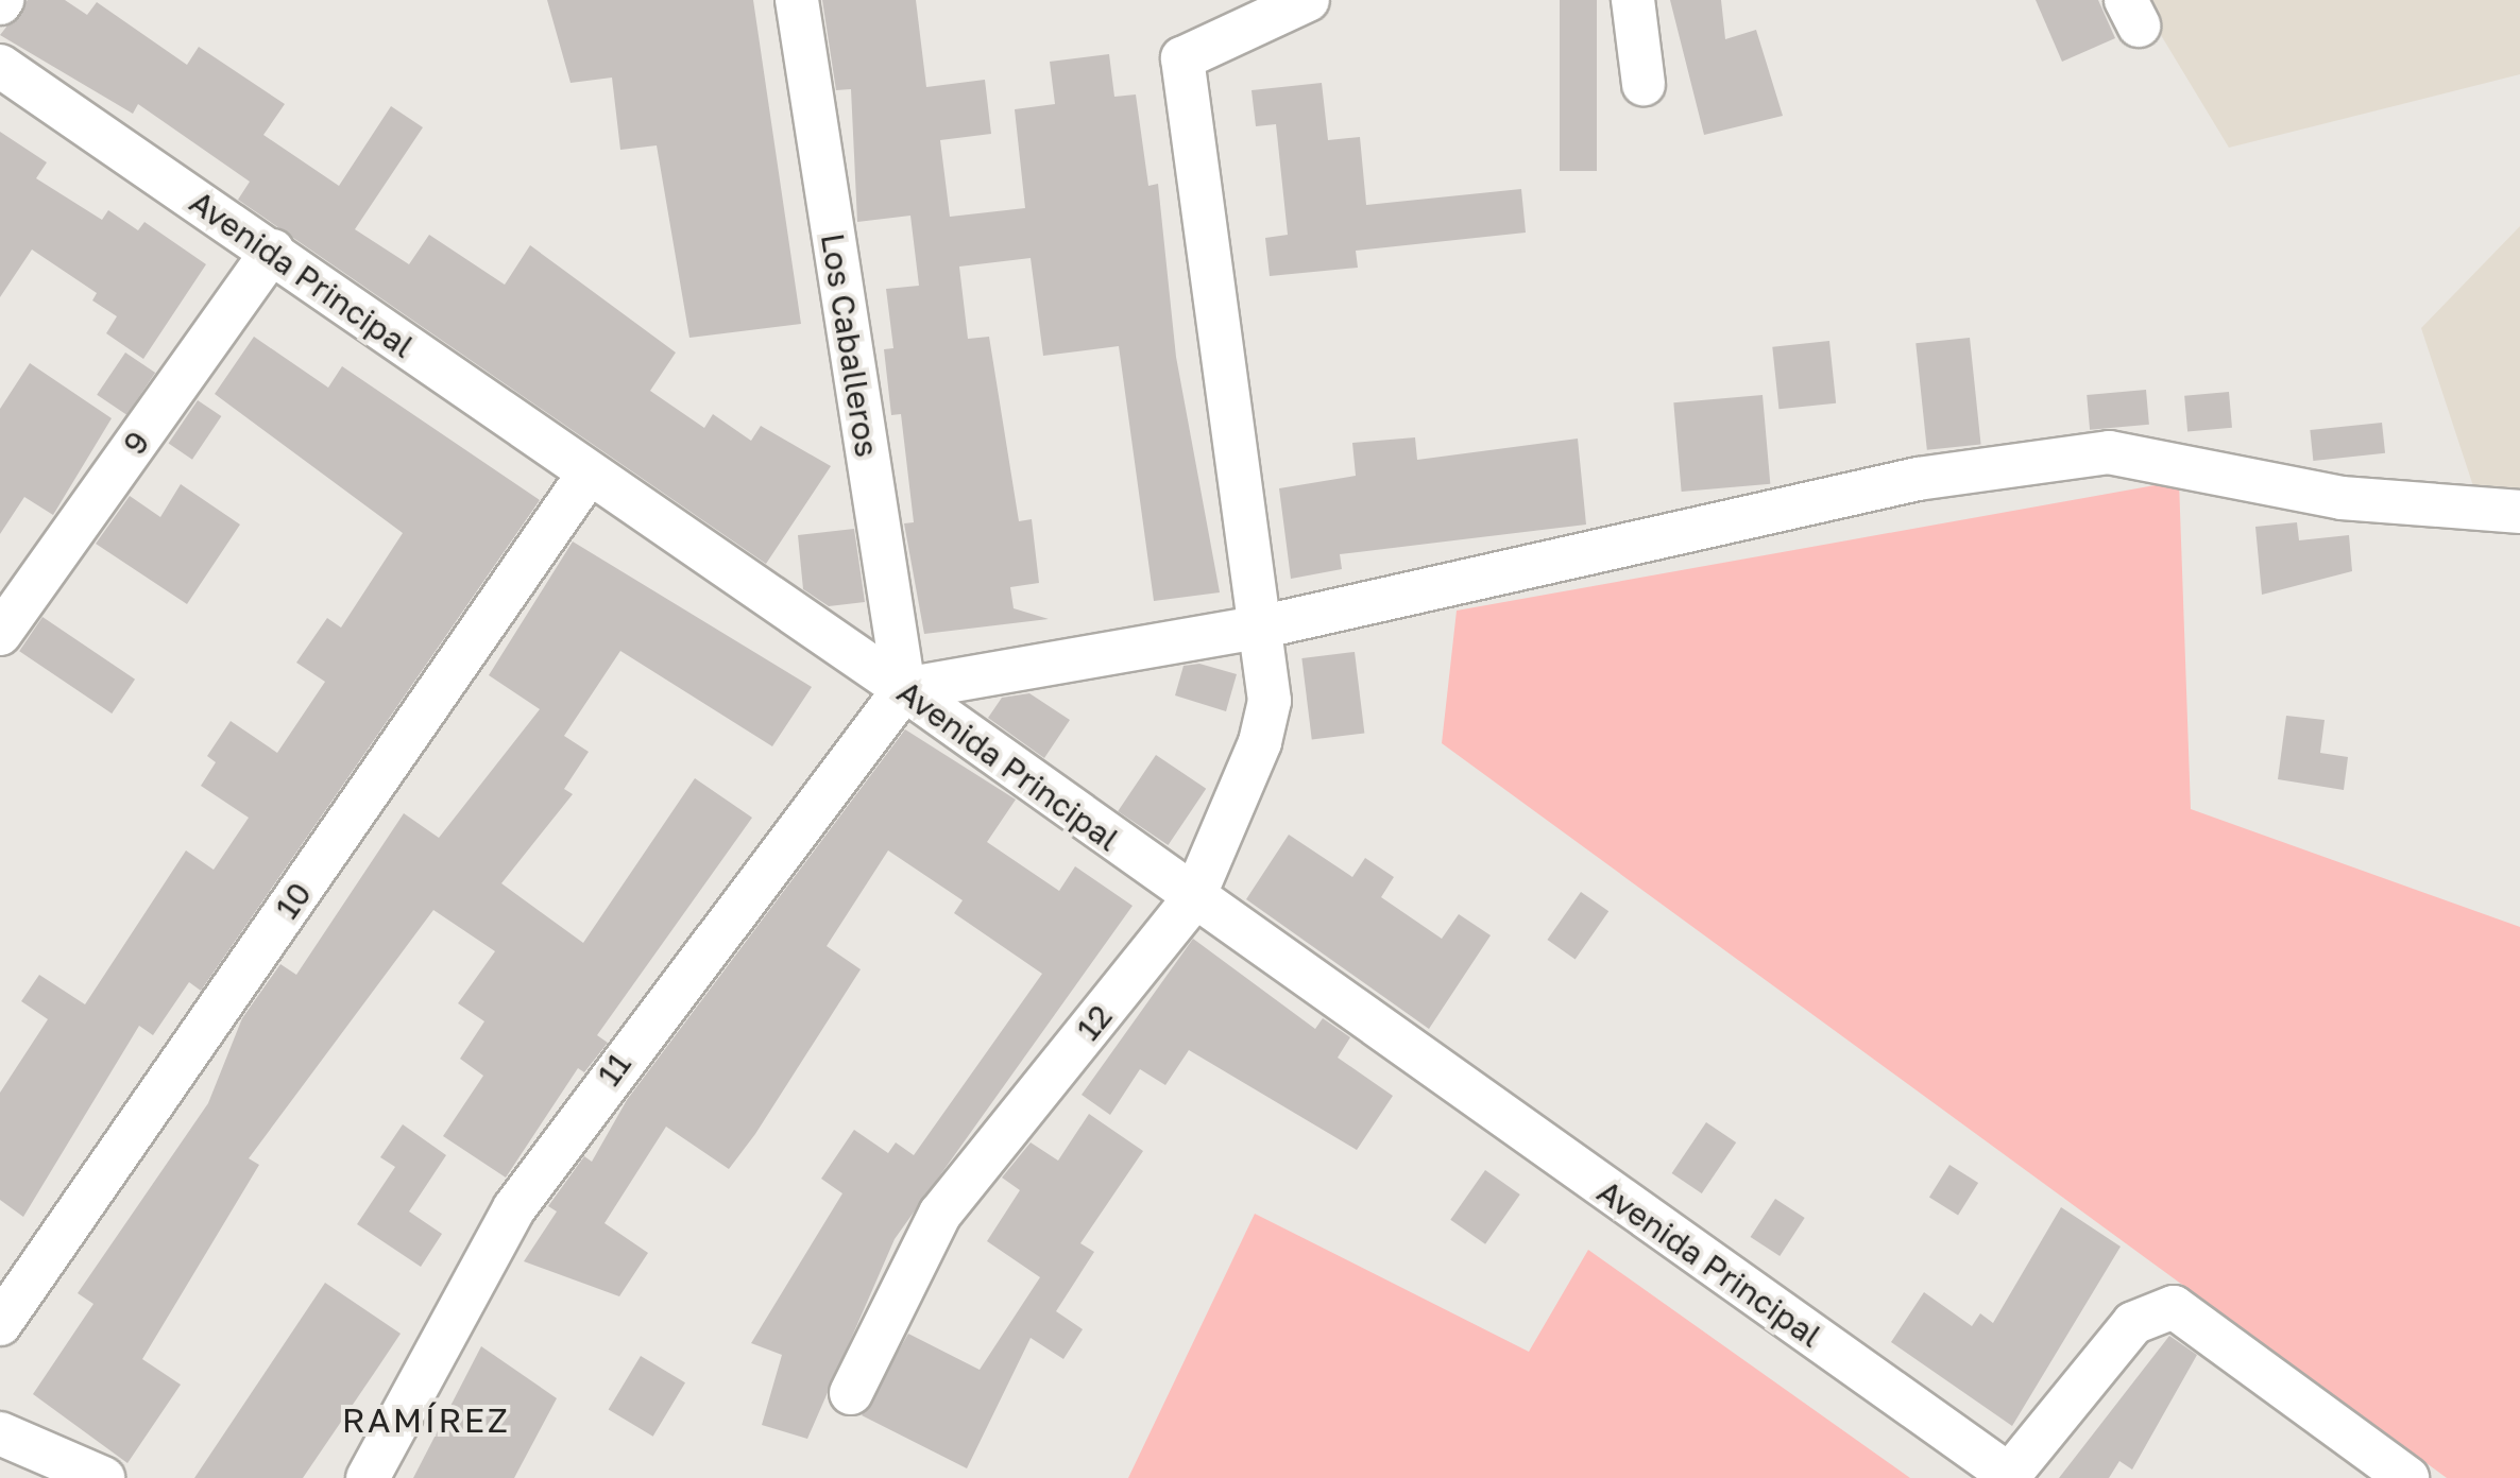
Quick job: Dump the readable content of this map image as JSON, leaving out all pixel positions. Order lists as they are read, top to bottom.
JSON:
{
  "streets": {
    "street": [
      "Avenida Principal",
      "Los Caballeros",
      "9",
      "10",
      "12",
      "11"
    ]
  },
  "crossings": [
    ["Avenida Principal", "Los Caballeros"],
    ["Avenida Principal", "9"],
    ["Avenida Principal", "10"],
    ["Avenida Principal", "12"],
    ["Avenida Principal", "11"],
    ["Los Caballeros", "11"]
  ],
  "districts": ["RAMÍREZ"]
}
